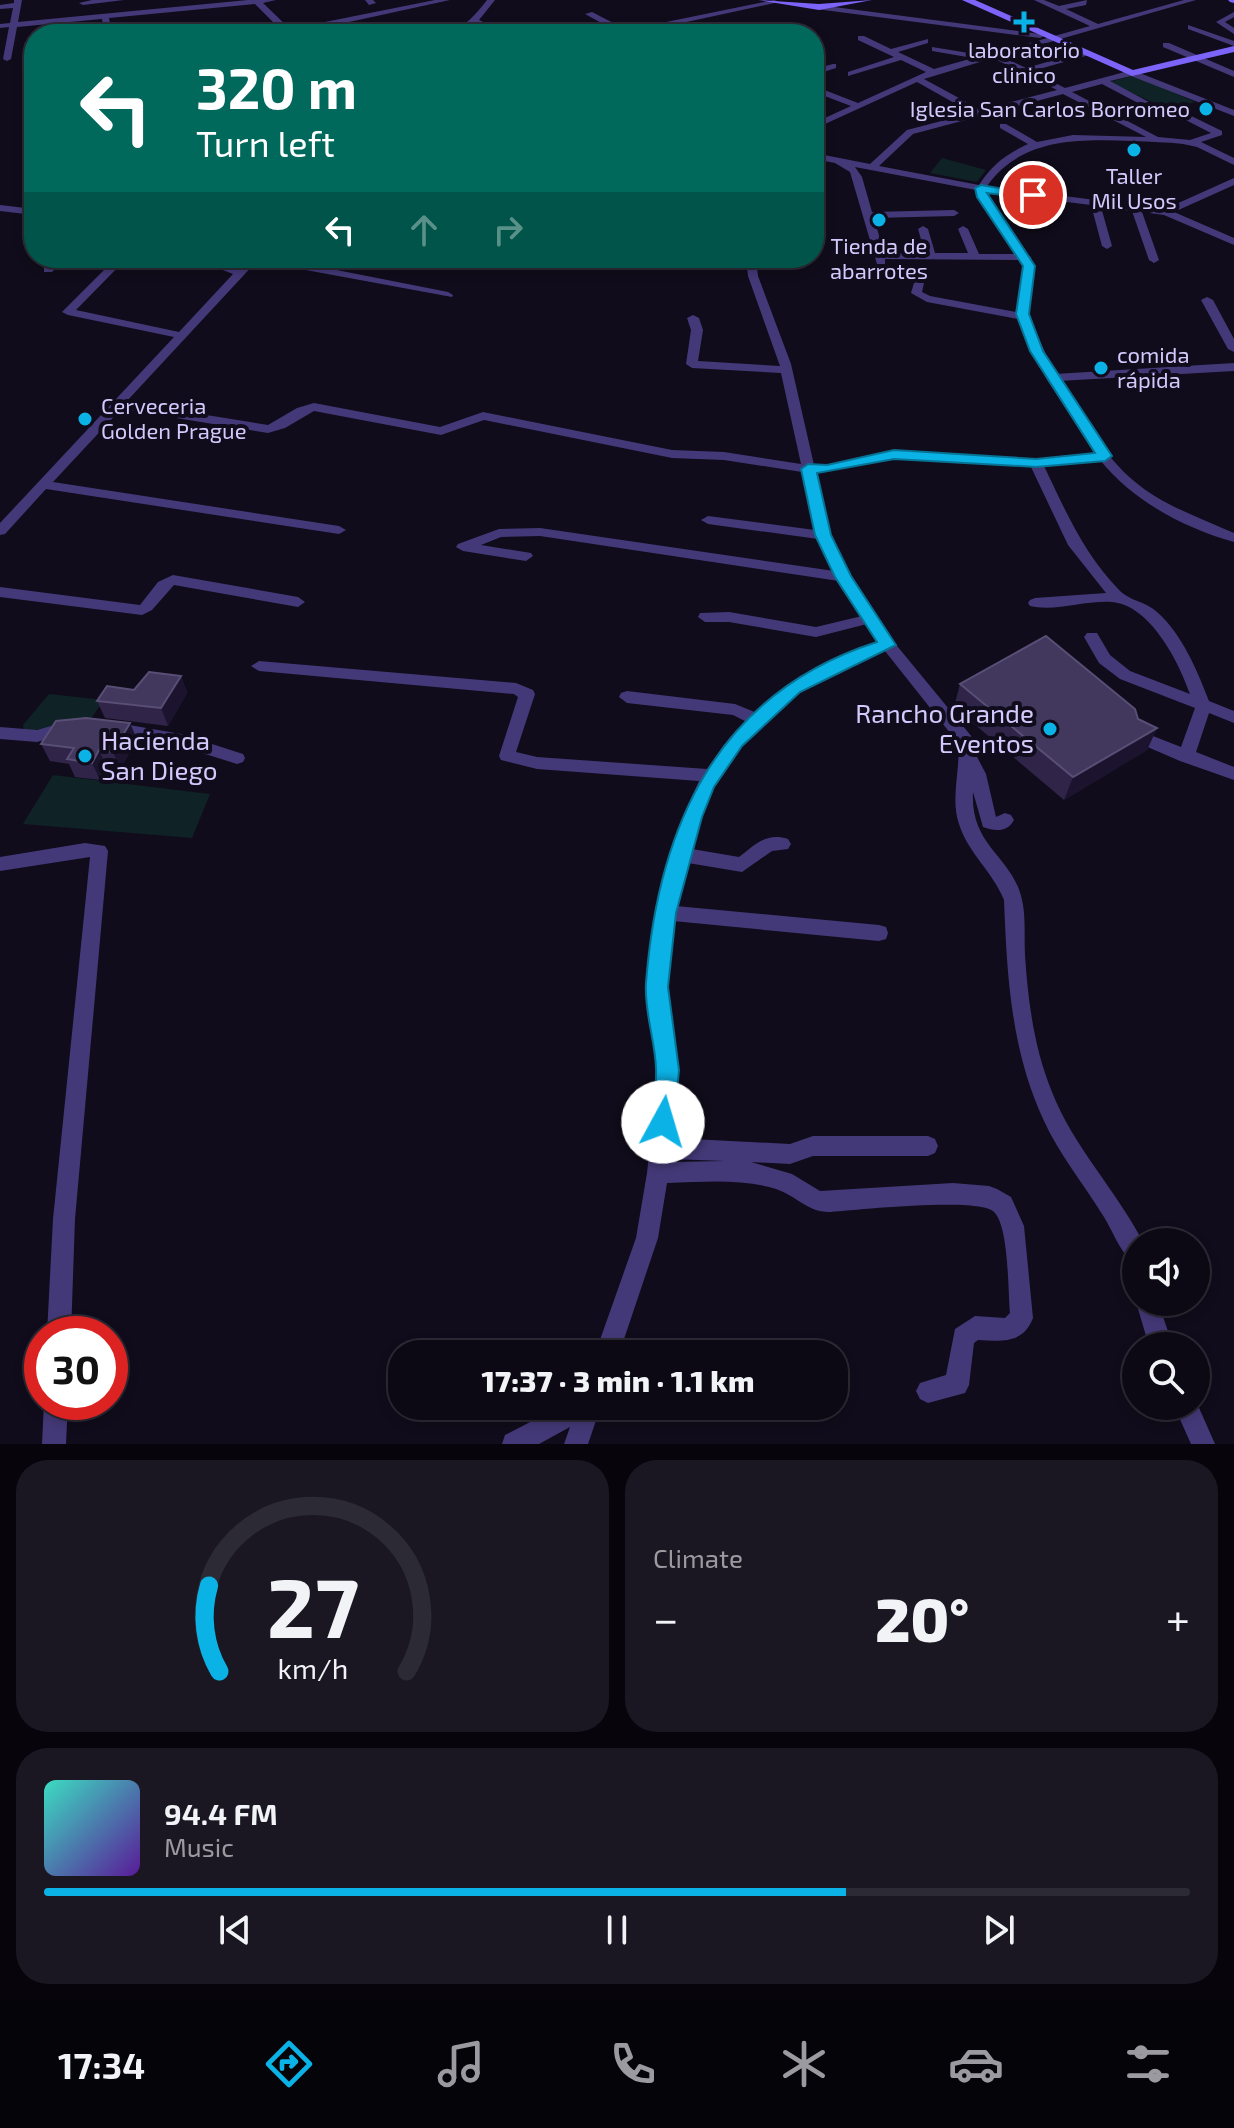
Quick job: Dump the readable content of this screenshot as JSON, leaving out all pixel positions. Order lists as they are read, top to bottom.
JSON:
{
  "places": {
    "health": ["laboratorio clinico"],
    "other": [
      "Iglesia San Carlos Borromeo",
      "Taller Mil Usos",
      "Tienda de abarrotes",
      "comida rápida",
      "Cerveceria Golden Prague",
      "Rancho Grande Eventos",
      "Hacienda San Diego"
    ]
  },
  "page": {
    "turn": ["320 m", "Turn left"],
    "limit": "30",
    "trip": "17:37 · 3 min · 1.1 km",
    "tile": "Climate",
    "heat": ["−", "20°", "+"],
    "song": ["94.4 FM", "Music"],
    "tabs": "17:34",
    "gauge": ["27", "km/h"]
  }
}
